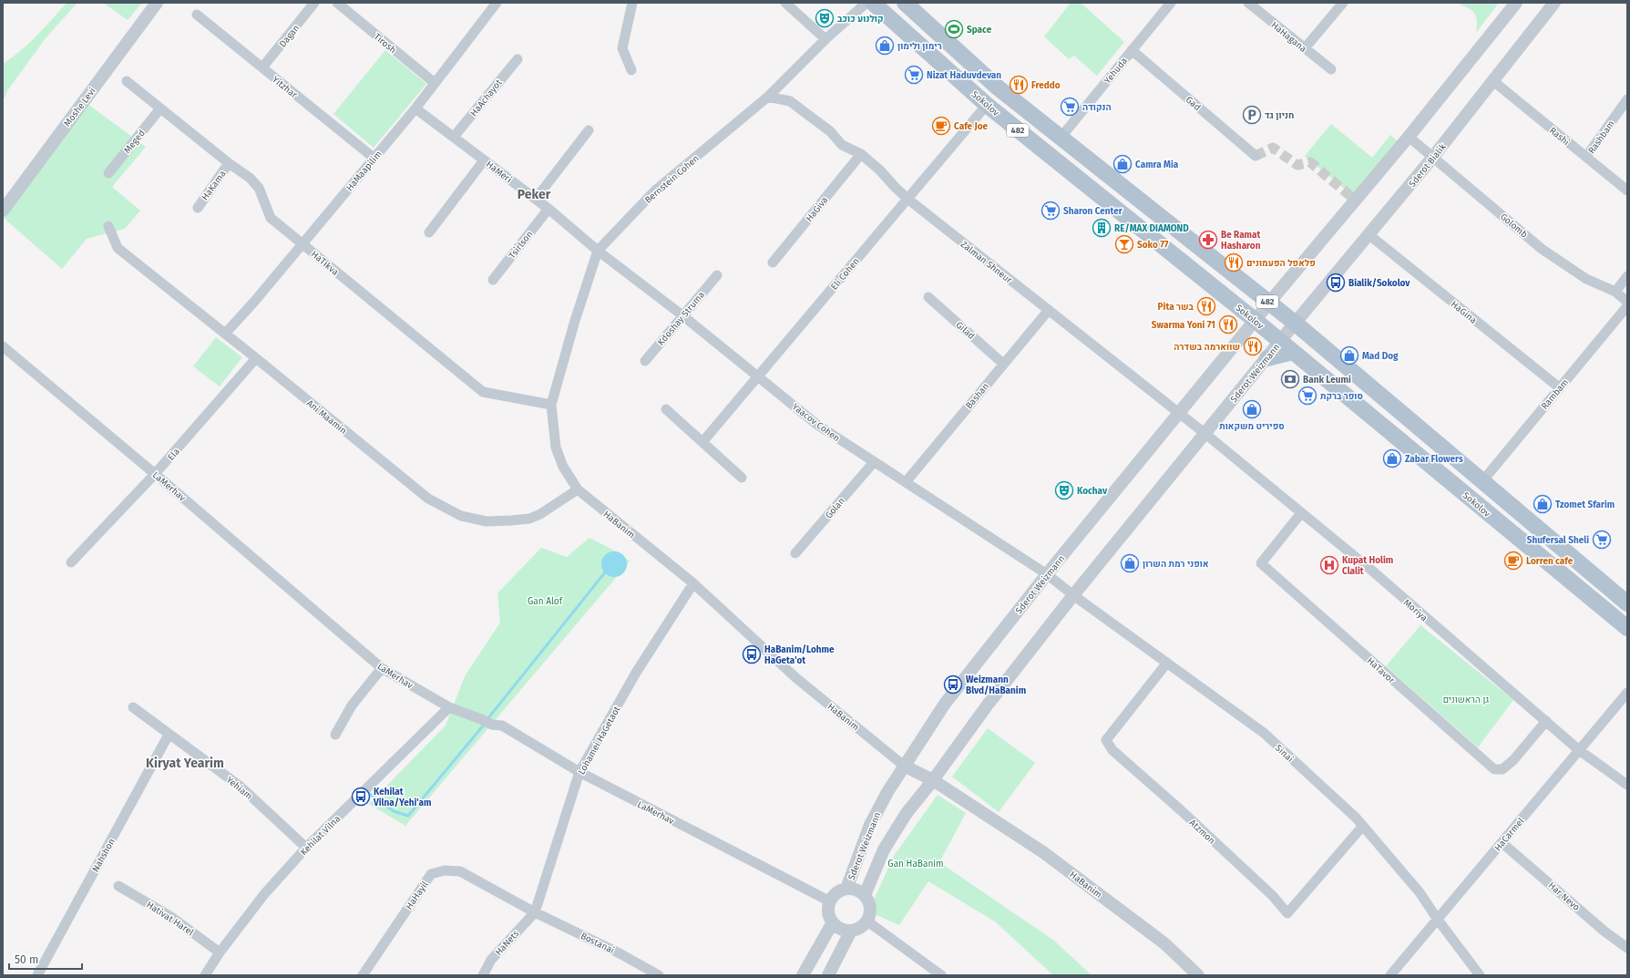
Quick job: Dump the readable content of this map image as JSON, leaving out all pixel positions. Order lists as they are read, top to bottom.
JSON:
{
  "streets": {
    "main road": ["Sokolov", "482"],
    "street": [
      "Dagan",
      "HaHagana",
      "Tirosh",
      "Yehuda",
      "Yitzhar",
      "HaAchayot",
      "Gad",
      "Moshe Levi",
      "Rashi",
      "Rashbam",
      "Meged",
      "Sderot Bialik",
      "HaMaapilim",
      "HaMeri",
      "Bernstein Cohen",
      "HaKama",
      "HaGiva",
      "Golomb",
      "Tsirlson",
      "Zalman Shneur",
      "HaTikva",
      "Eli Cohen",
      "HaGina",
      "Kdoshay Struma",
      "Gilad",
      "Sderot Weizmann",
      "Rambam",
      "Bashan",
      "Ani Maamin",
      "Yaacov Cohen",
      "Ela",
      "LaMerhav",
      "Golan",
      "HaBanim",
      "Moriya",
      "HaTavor",
      "Lohamei HaGetaot",
      "Sinai",
      "Yehiam",
      "Atzmon",
      "HaCarmel",
      "Kehilat Vilna",
      "Nahshon",
      "HaHayil",
      "Har Nevo",
      "Hativat Harel",
      "HaNets",
      "Bostanai"
    ]
  },
  "crossings": [
    ["Dagan", "Yitzhar"],
    ["Tirosh", "HaMaapilim"],
    ["Yehuda", "Gad"],
    ["Yehuda", "482"],
    ["Yitzhar", "HaMaapilim"],
    ["HaAchayot", "HaMeri"],
    ["Sokolov", "Eli Cohen"],
    ["Sokolov", "Sderot Weizmann"],
    ["482", "Sderot Bialik"],
    ["482", "Sderot Weizmann"],
    ["482", "Rambam"],
    ["Rashi", "Rashbam"],
    ["Rashi", "Sderot Bialik"],
    ["Meged", "HaTikva"],
    ["Sderot Bialik", "Golomb"],
    ["Sderot Bialik", "HaGina"],
    ["Sderot Bialik", "Sderot Weizmann"],
    ["HaMaapilim", "HaMeri"],
    ["HaMaapilim", "HaTikva"],
    ["HaMaapilim", "Ani Maamin"],
    ["HaMeri", "Bernstein Cohen"],
    ["HaMeri", "Tsirlson"],
    ["HaMeri", "Yaacov Cohen"],
    ["Bernstein Cohen", "Zalman Shneur"],
    ["Bernstein Cohen", "HaTikva"],
    ["Bernstein Cohen", "Yaacov Cohen"],
    ["Bernstein Cohen", "HaBanim"],
    ["HaKama", "HaTikva"],
    ["HaGiva", "Zalman Shneur"],
    ["Zalman Shneur", "Eli Cohen"],
    ["Zalman Shneur", "Sderot Weizmann"],
    ["Zalman Shneur", "Bashan"],
    ["Zalman Shneur", "Moriya"],
    ["HaTikva", "HaBanim"],
    ["Eli Cohen", "Yaacov Cohen"],
    ["HaGina", "Rambam"],
    ["Kdoshay Struma", "Yaacov Cohen"],
    ["Gilad", "Bashan"],
    ["Sderot Weizmann", "Yaacov Cohen"],
    ["Sderot Weizmann", "LaMerhav"],
    ["Sderot Weizmann", "HaBanim"],
    ["Sderot Weizmann", "Moriya"],
    ["Sderot Weizmann", "Sinai"],
    ["Bashan", "Yaacov Cohen"],
    ["Ani Maamin", "Ela"],
    ["Ani Maamin", "HaBanim"],
    ["Yaacov Cohen", "Golan"],
    ["Yaacov Cohen", "Sinai"],
    ["Ela", "LaMerhav"],
    ["LaMerhav", "Lohamei HaGetaot"],
    ["LaMerhav", "Kehilat Vilna"],
    ["HaBanim", "Lohamei HaGetaot"],
    ["Moriya", "HaTavor"],
    ["Moriya", "HaCarmel"],
    ["Lohamei HaGetaot", "HaHayil"],
    ["Lohamei HaGetaot", "HaNets"],
    ["Lohamei HaGetaot", "Bostanai"],
    ["Sinai", "Atzmon"],
    ["Sinai", "HaCarmel"],
    ["Yehiam", "Kehilat Vilna"],
    ["Yehiam", "Nahshon"],
    ["HaCarmel", "Har Nevo"],
    ["Kehilat Vilna", "Hativat Harel"],
    ["HaHayil", "HaNets"],
    ["HaHayil", "Bostanai"],
    ["HaNets", "Bostanai"]
  ],
  "districts": ["Peker", "Kiryat Yearim"],
  "parks": ["Gan Alof", "גן הראשונים", "Gan HaBanim"],
  "places": {
    "theatre": ["קולנוע כוכב", "Kochav"],
    "sports": ["Space"],
    "shop": [
      "רימון ולימון",
      "Camra Mia",
      "Mad Dog",
      "ספיריט משקאות",
      "Zabar Flowers",
      "Tzomet Sfarim",
      "אופני רמת השרון"
    ],
    "supermarket": [
      "Nizat Haduvdevan",
      "הנקודה",
      "Sharon Center",
      "סופר ברקת",
      "Shufersal Sheli"
    ],
    "restaurant": [
      "Freddo",
      "פלאפל הפעמונים",
      "Pita בשר",
      "Swarma Yoni 71",
      "שווארמה בשדרה"
    ],
    "parking": ["חניון גד"],
    "cafe": ["Cafe Joe", "Lorren cafe"],
    "building": ["RE/MAX DIAMOND"],
    "pharmacy": ["Be Ramat Hasharon"],
    "bar": ["Soko 77"],
    "bus stop": [
      "Bialik/Sokolov",
      "HaBanim/Lohme HaGeta'ot",
      "Weizmann Blvd/HaBanim",
      "Kehilat Vilna/Yehi'am"
    ],
    "bank": ["Bank Leumi"],
    "hospital": ["Kupat Holim Clalit"]
  },
  "scale_bar": "50 m"
}
